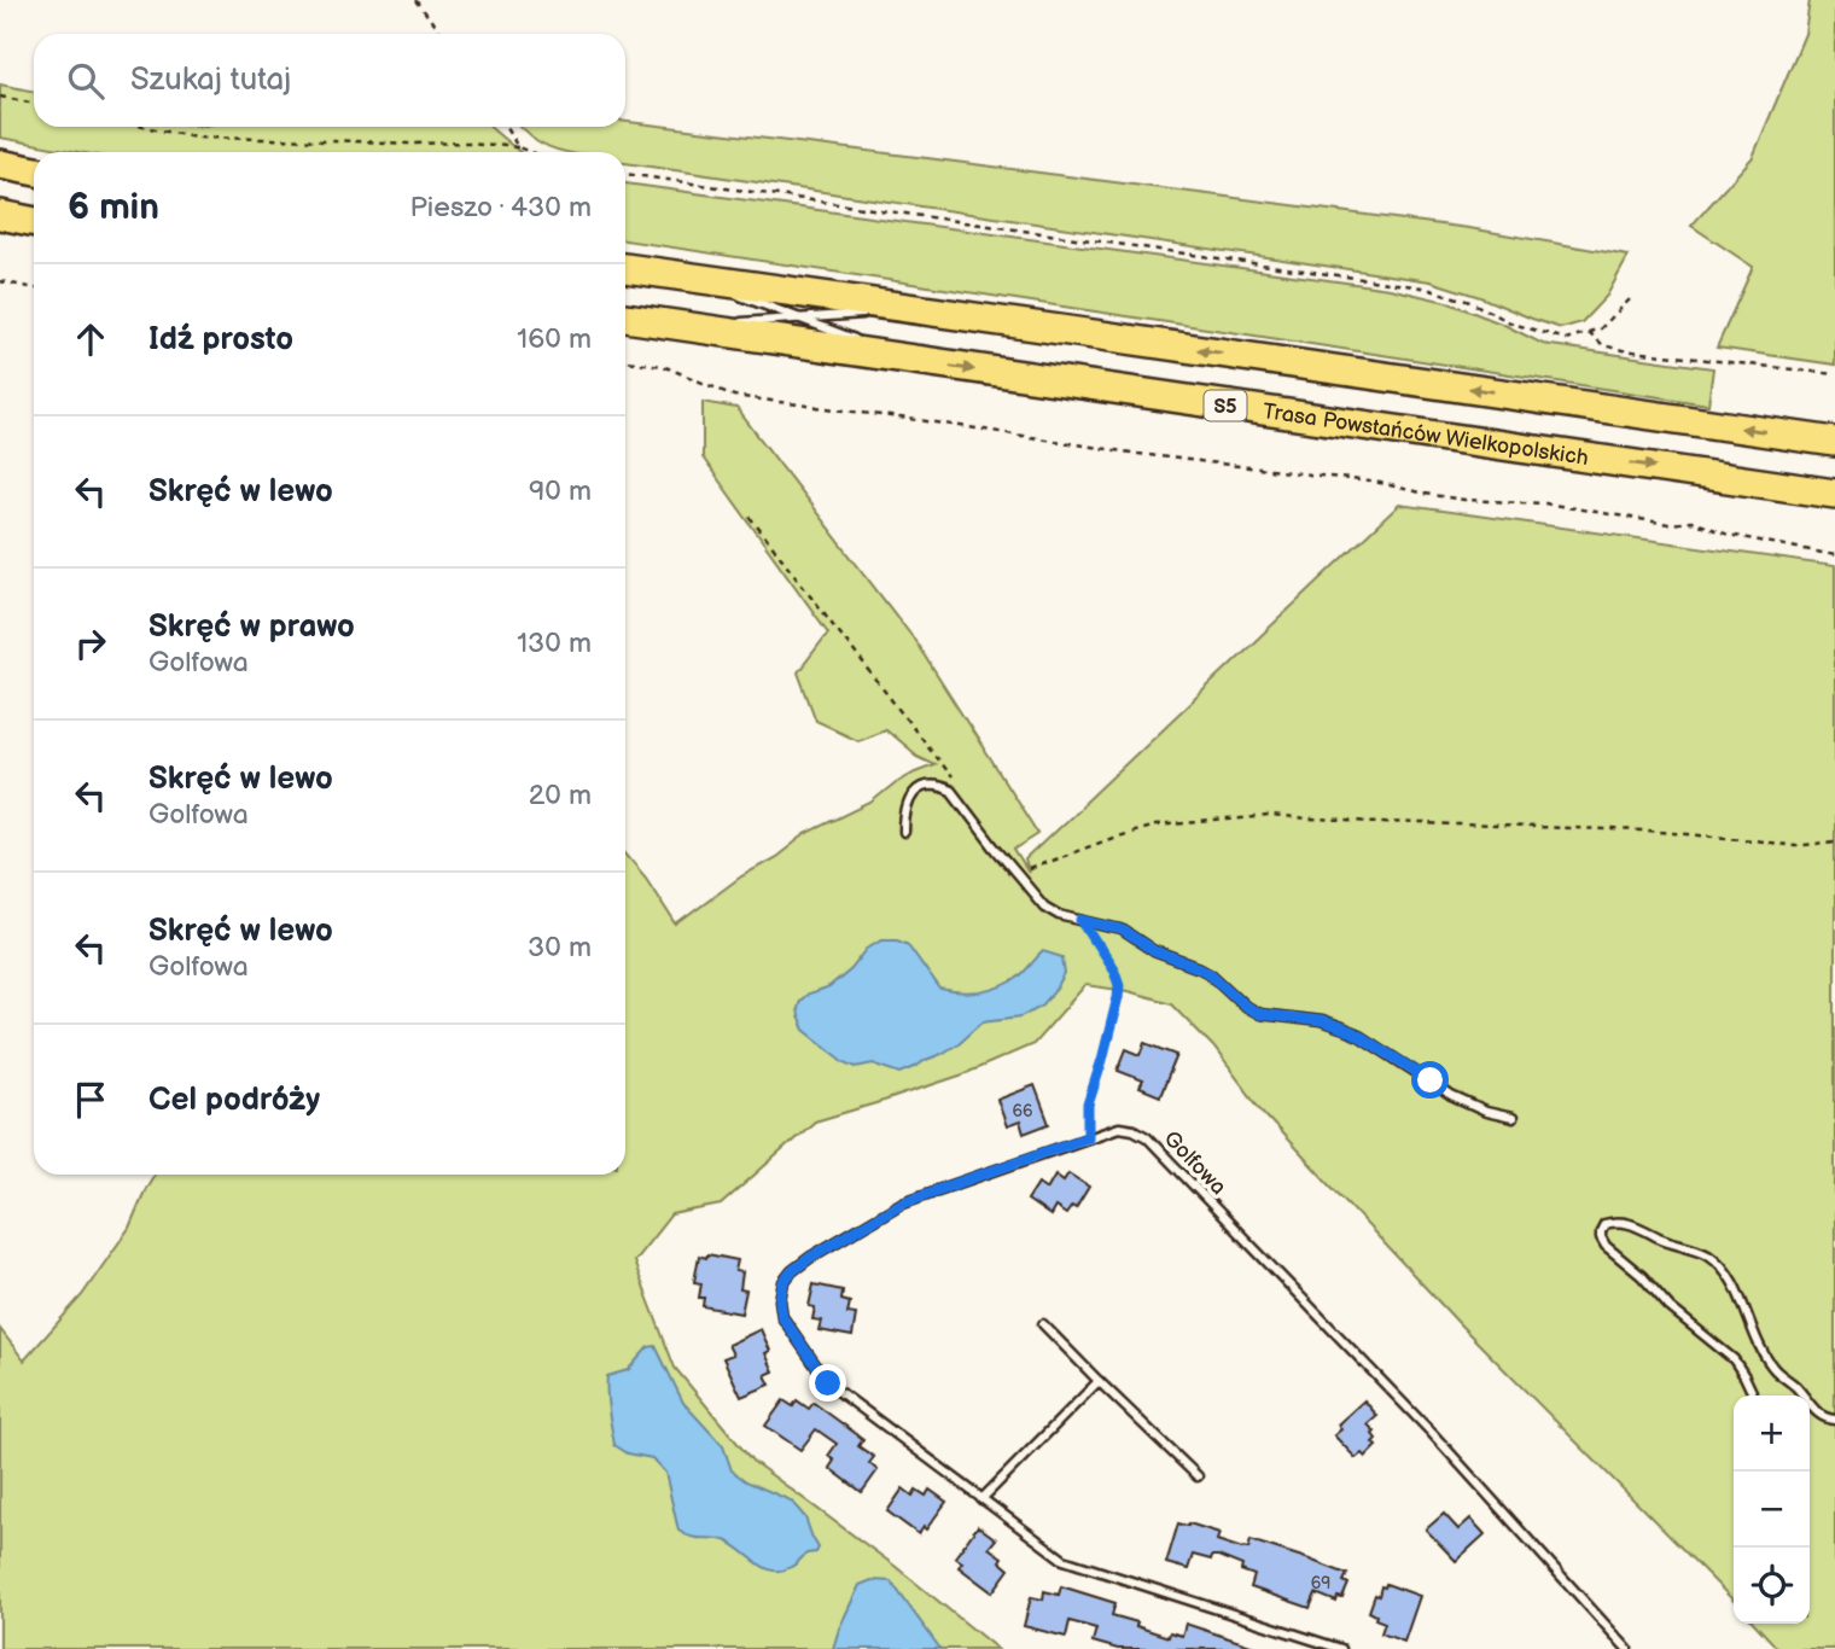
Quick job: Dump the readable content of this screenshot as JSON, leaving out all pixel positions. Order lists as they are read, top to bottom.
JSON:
{
  "streets": {
    "highway": ["S5", "Trasa Powstańców Wielkopolskich"],
    "lane": ["Golfowa"]
  },
  "house_numbers": ["66", "69"],
  "page": {
    "search": "Szukaj tutaj",
    "heading": ["6 min", "Pieszo · 430 m"],
    "list": [
      ["Idź prosto", "160 m"],
      ["Skręć w lewo", "90 m"],
      ["Skręć w prawo", "Golfowa", "130 m"],
      ["Skręć w lewo", "Golfowa", "20 m"],
      ["Skręć w lewo", "Golfowa", "30 m"],
      "Cel podróży"
    ],
    "map_buttons": ["+", "−"]
  }
}
